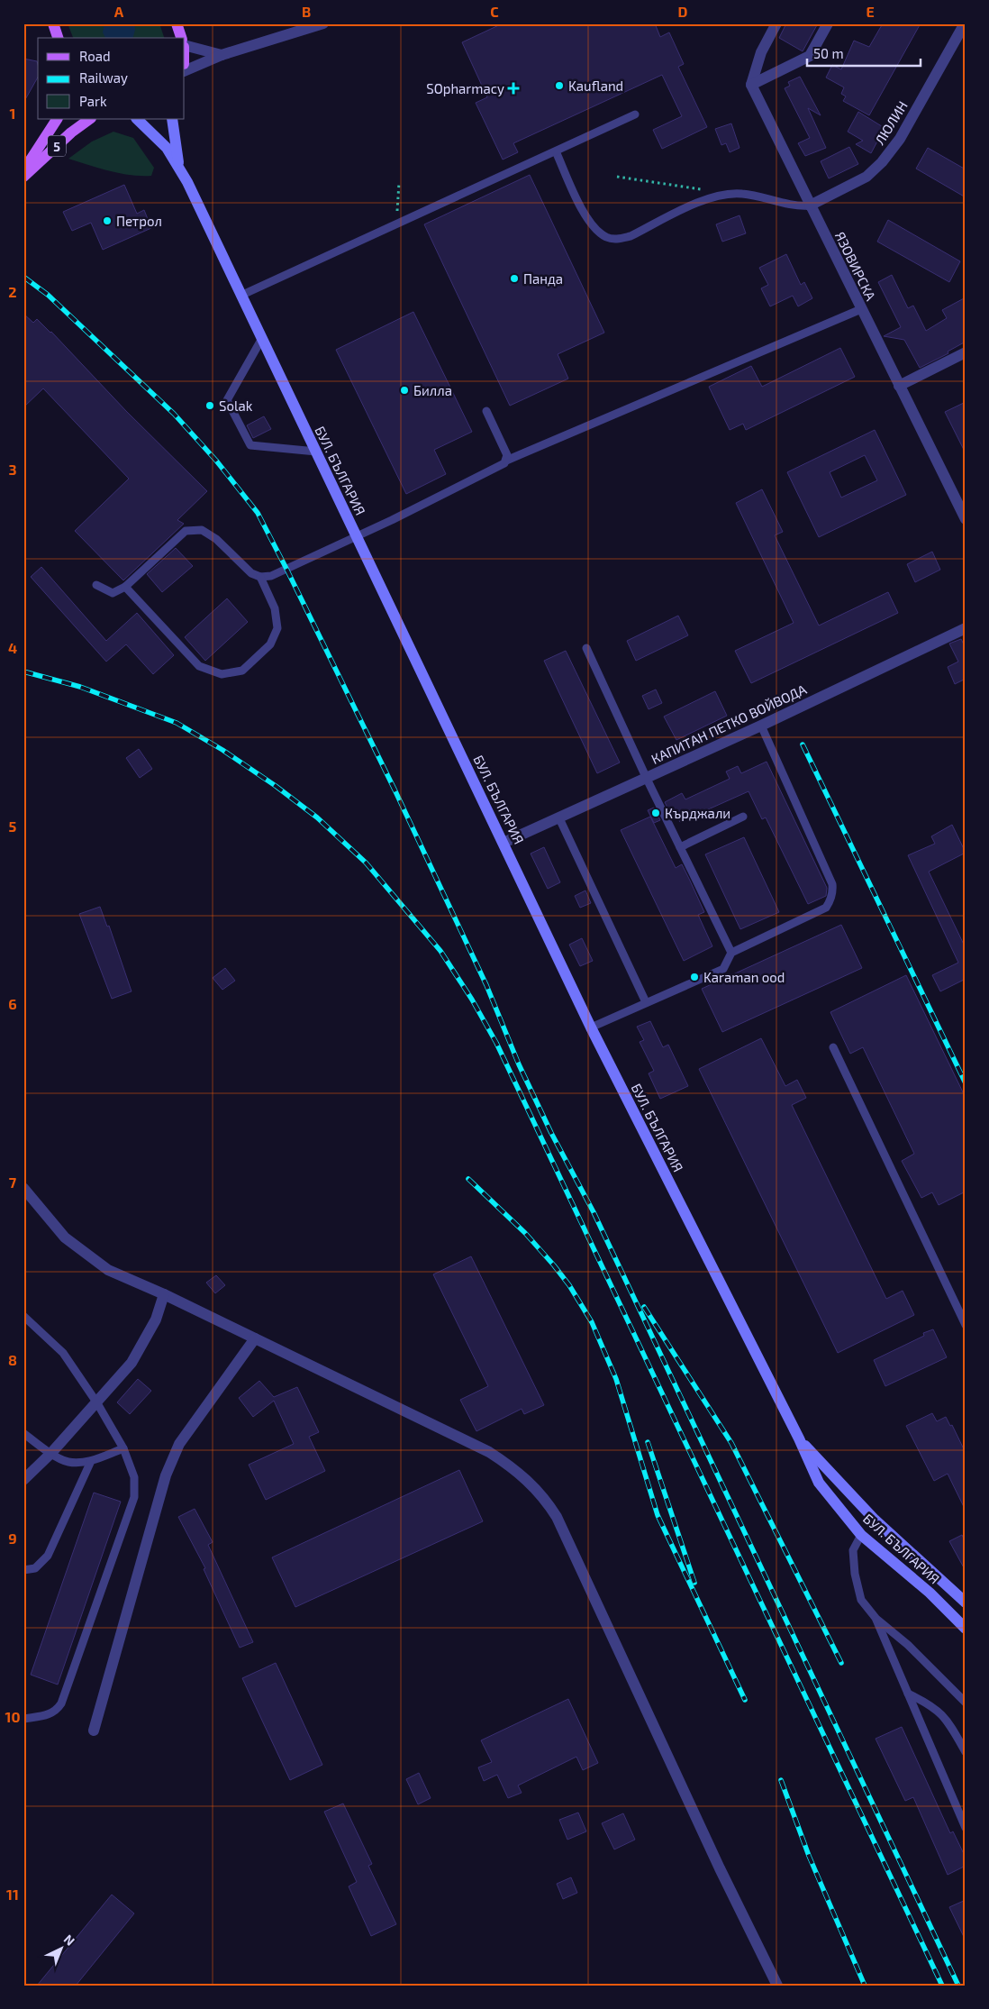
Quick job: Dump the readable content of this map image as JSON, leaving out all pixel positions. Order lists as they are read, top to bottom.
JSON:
{
  "streets": {
    "main road": ["5"],
    "street": [
      "ЛЮЛИН",
      "ЯЗОВИРСКА",
      "БУЛ. БЪЛГАРИЯ",
      "КАПИТАН ПЕТКО ВОЙВОДА"
    ]
  },
  "crossings": [
    ["ЛЮЛИН", "ЯЗОВИРСКА"],
    ["БУЛ. БЪЛГАРИЯ", "КАПИТАН ПЕТКО ВОЙВОДА"]
  ],
  "places": {
    "other": [
      "Kaufland",
      "Петрол",
      "Панда",
      "Билла",
      "Solak",
      "Кърджали",
      "Karaman ood"
    ],
    "health": ["SOpharmacy"]
  },
  "legend": ["Road", "Railway", "Park"],
  "scale_bar": "50 m",
  "north": "top right",
  "grid": {
    "columns": [
      "A",
      "B",
      "C",
      "D",
      "E"
    ],
    "rows": [
      "1",
      "2",
      "3",
      "4",
      "5",
      "6",
      "7",
      "8",
      "9",
      "10",
      "11"
    ]
  }
}
